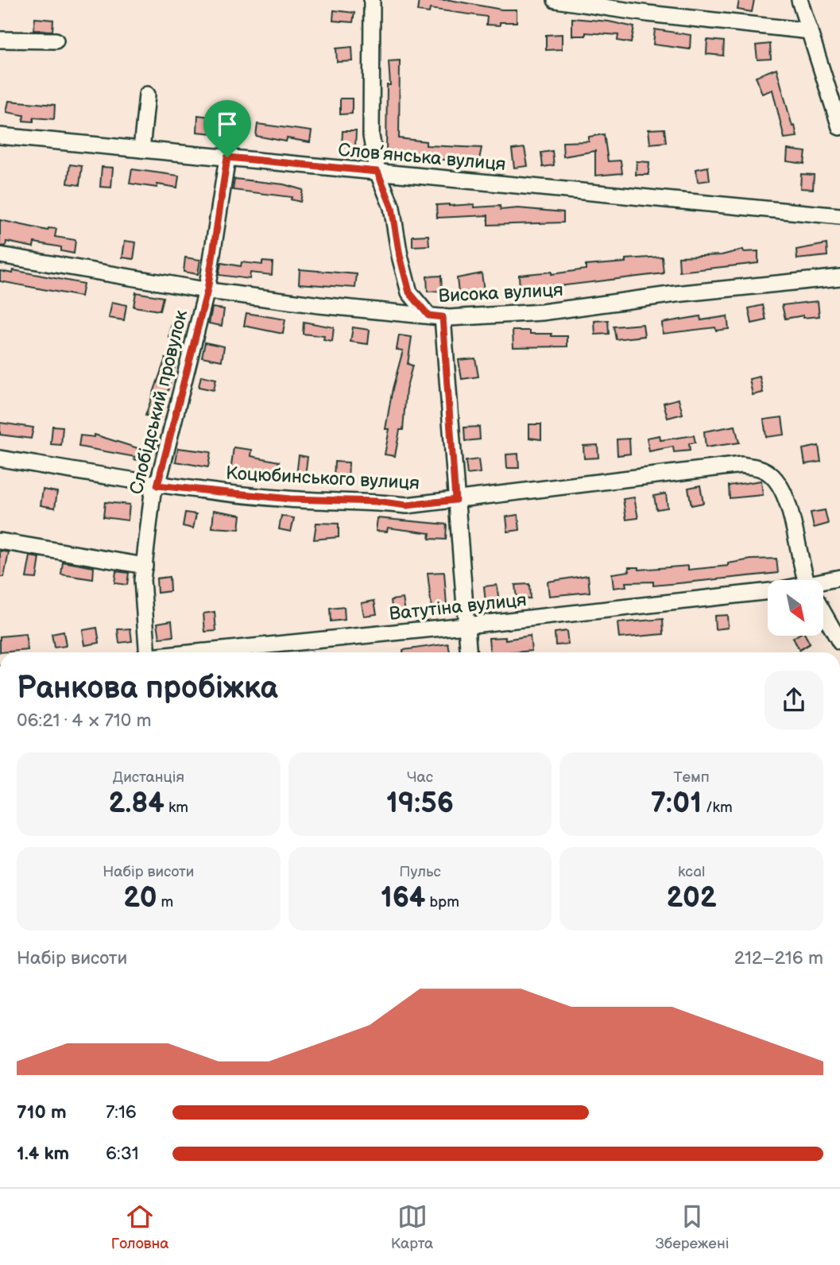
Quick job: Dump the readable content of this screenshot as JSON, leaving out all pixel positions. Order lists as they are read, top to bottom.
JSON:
{
  "streets": {
    "street": [
      "Слов’янська вулиця",
      "Висока вулиця",
      "Слобідський провулок",
      "Коцюбинського вулиця",
      "Ватутіна вулиця"
    ]
  },
  "crossings": [
    ["Слов’янська вулиця", "Слобідський провулок"],
    ["Висока вулиця", "Слобідський провулок"],
    ["Слобідський провулок", "Коцюбинського вулиця"]
  ],
  "north": "bottom right",
  "page": {
    "heading": ["Ранкова пробіжка", "06:21 · 4 × 710 m"],
    "stats": [
      ["Дистанція", "2.84 km"],
      ["Час", "19:56"],
      ["Темп", "7:01 /km"],
      ["Набір висоти", "20 m"],
      ["Пульс", "164 bpm"],
      ["kcal", "202"]
    ],
    "chart": ["Набір висоти", "212–216 m"],
    "list": [
      {
        "name": "710 m",
        "note": "7:16"
      },
      {
        "name": "1.4 km",
        "note": "6:31"
      }
    ],
    "tabs": ["Головна", "Карта", "Збережені"]
  }
}
